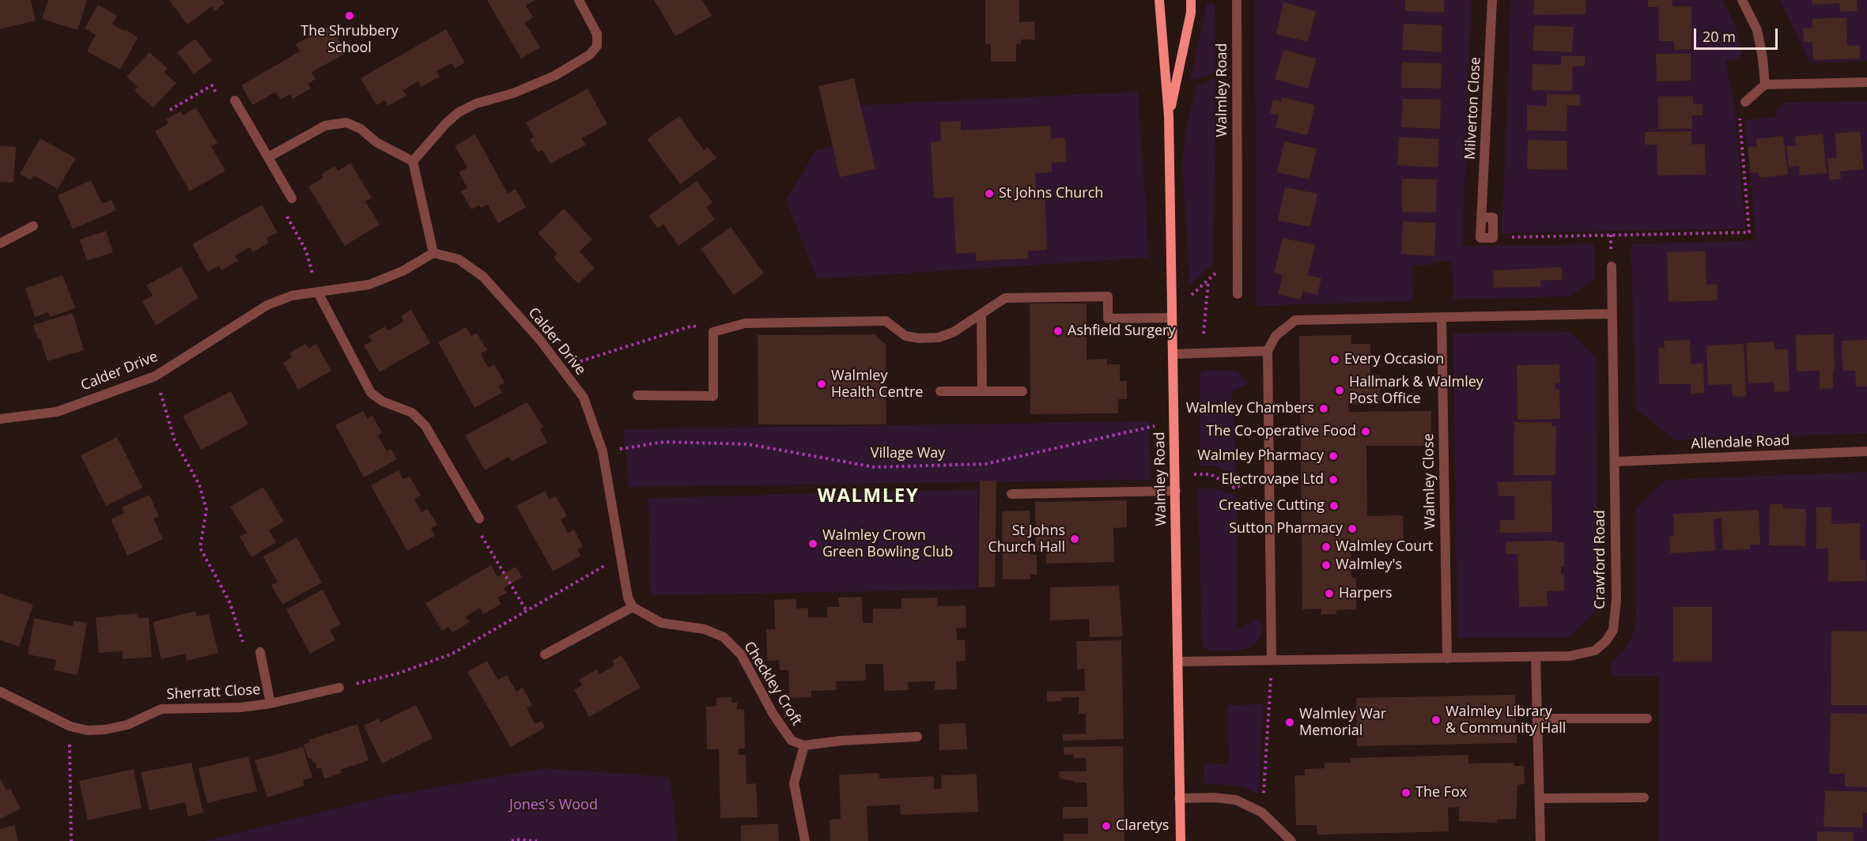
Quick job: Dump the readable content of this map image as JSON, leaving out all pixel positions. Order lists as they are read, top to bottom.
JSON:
{
  "streets": {
    "main road": ["Walmley Road"],
    "street": [
      "Milverton Close",
      "Calder Drive",
      "Allendale Road",
      "Walmley Close",
      "Crawford Road",
      "Checkley Croft",
      "Sherratt Close"
    ],
    "path": ["Village Way"]
  },
  "crossings": [
    ["Calder Drive", "Village Way"],
    ["Calder Drive", "Checkley Croft"],
    ["Allendale Road", "Crawford Road"],
    ["Walmley Close", "Crawford Road"]
  ],
  "districts": ["WALMLEY"],
  "parks": ["Jones's Wood"],
  "places": [
    "The Shrubbery School",
    "St Johns Church",
    "Ashfield Surgery",
    "Every Occasion",
    "Walmley Health Centre",
    "Hallmark & Walmley Post Office",
    "Walmley Chambers",
    "The Co-operative Food",
    "Walmley Pharmacy",
    "Electrovape Ltd",
    "Creative Cutting",
    "Sutton Pharmacy",
    "St Johns Church Hall",
    "Walmley Crown Green Bowling Club",
    "Walmley Court",
    "Walmley's",
    "Harpers",
    "Walmley Library & Community Hall",
    "Walmley War Memorial",
    "The Fox",
    "Claretys"
  ],
  "scale_bar": "20 m"
}
